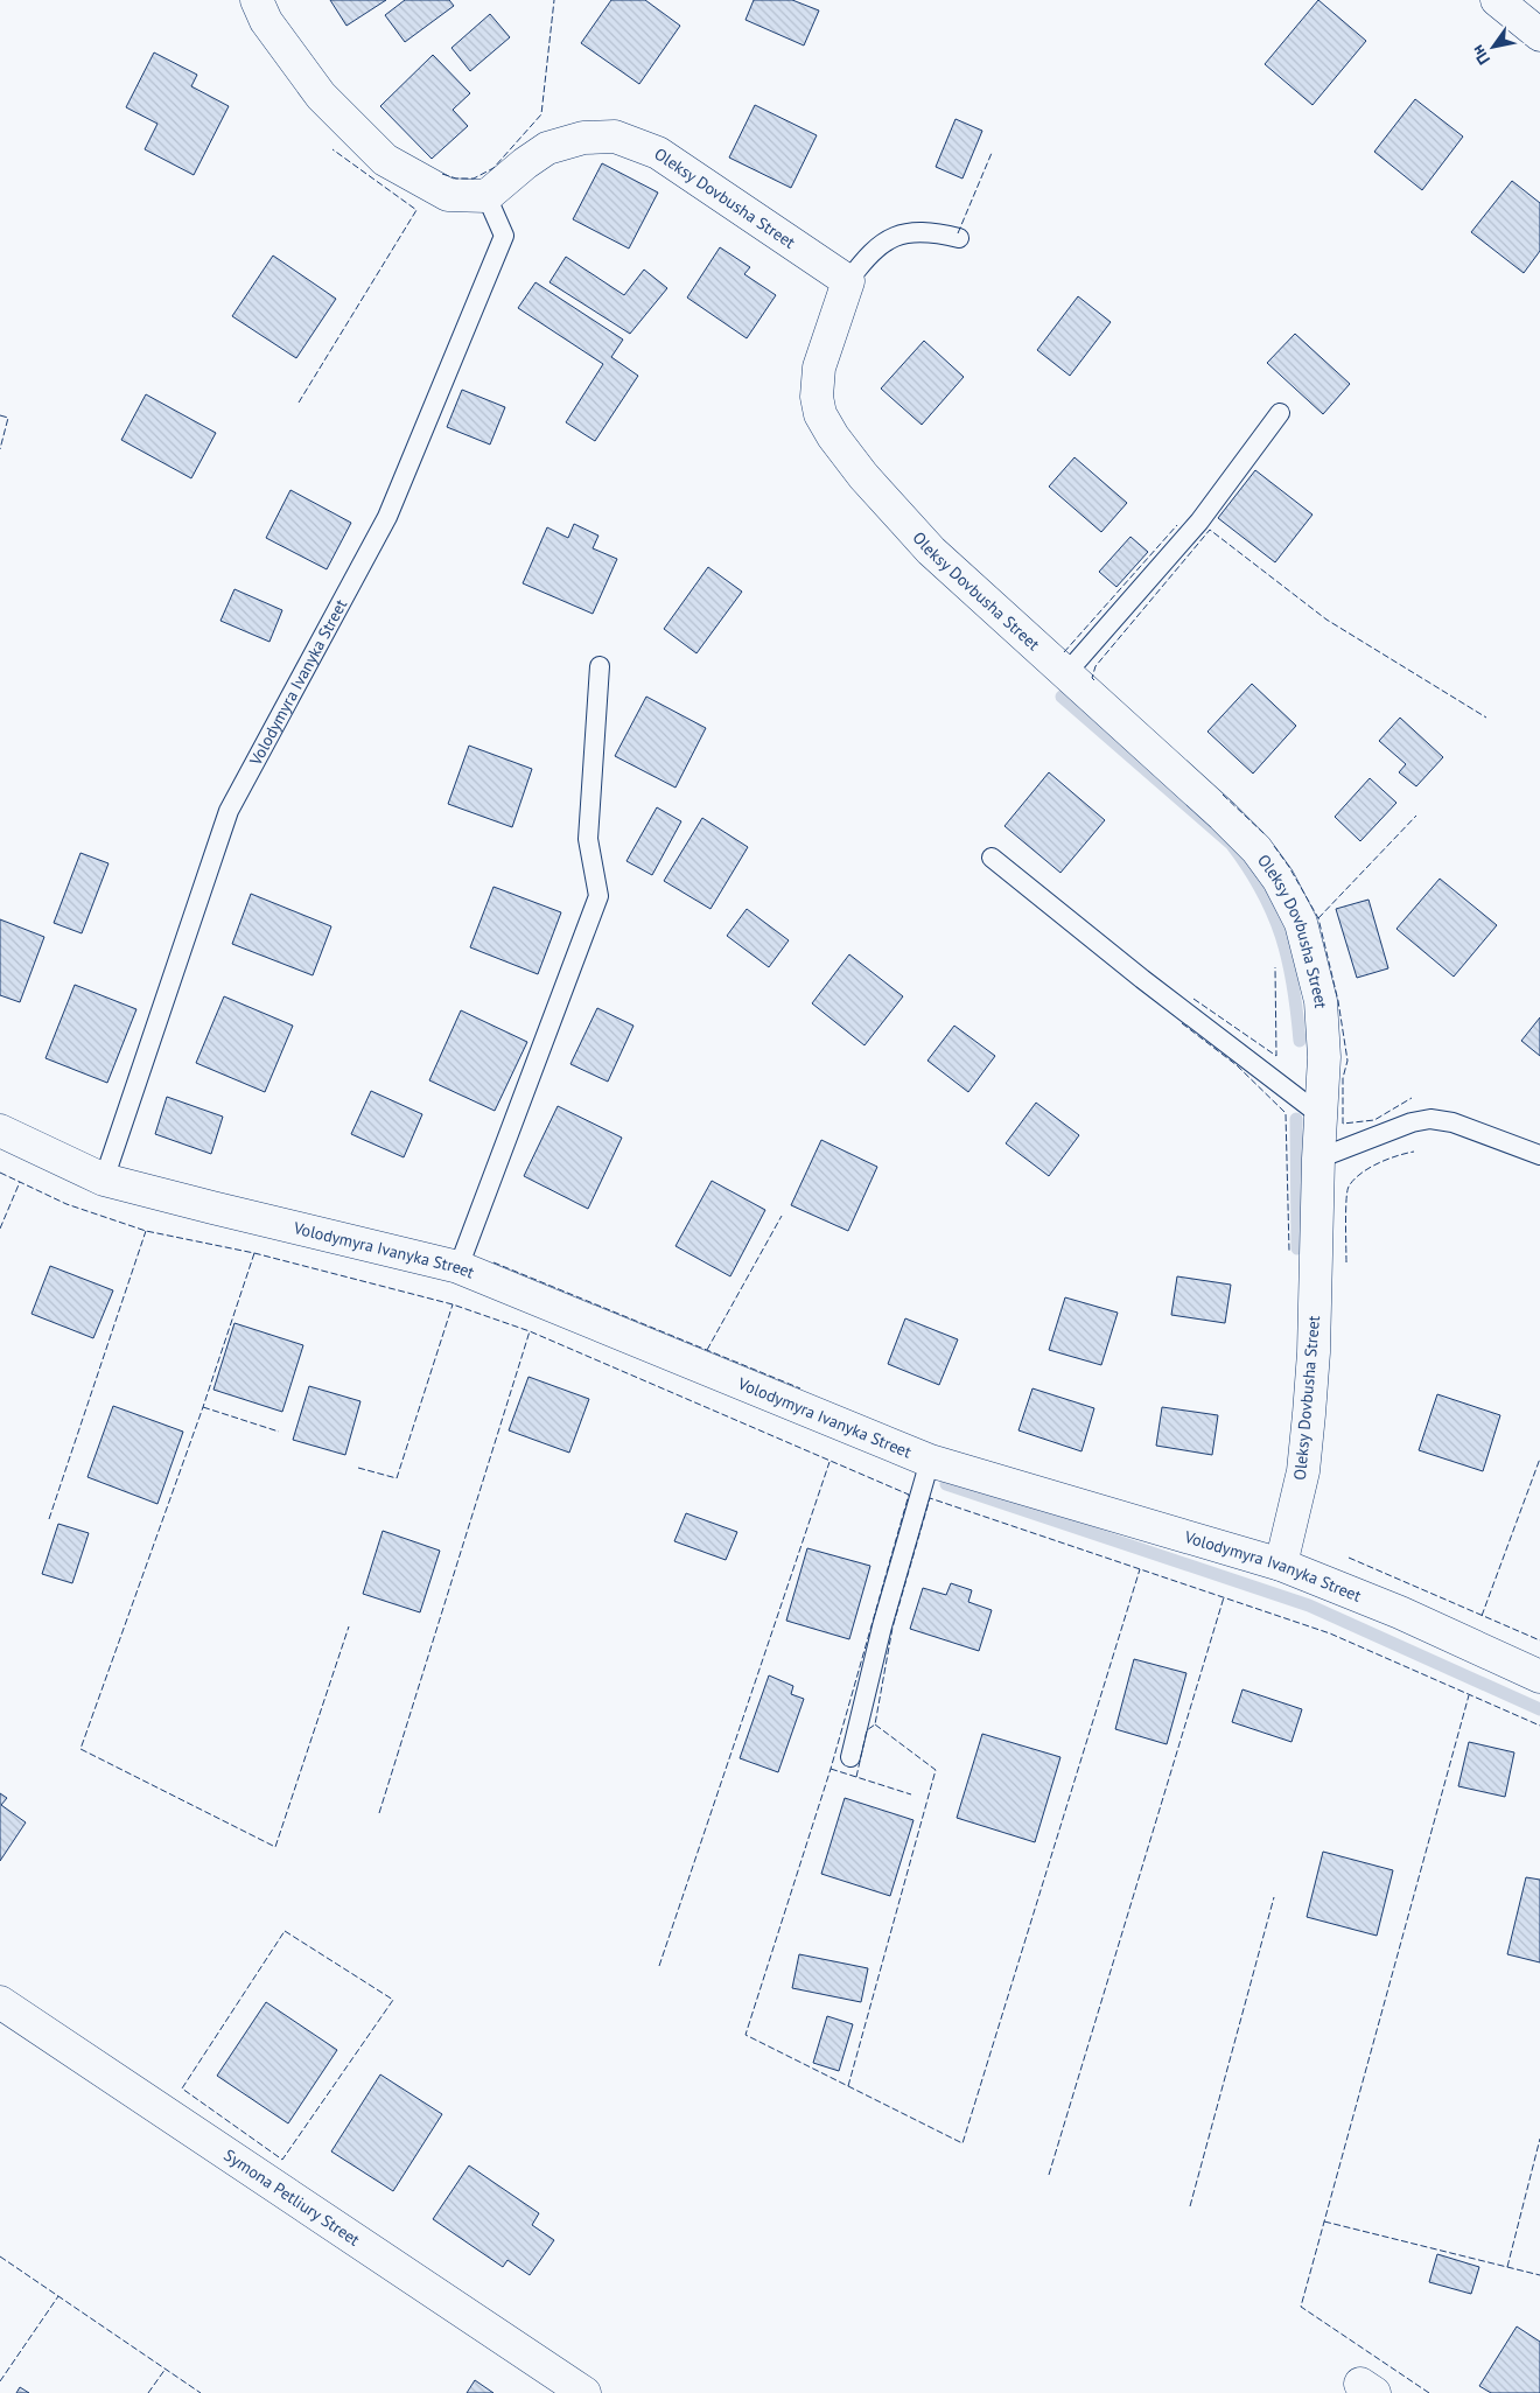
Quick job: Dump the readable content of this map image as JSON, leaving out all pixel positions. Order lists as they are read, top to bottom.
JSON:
{
  "streets": {
    "street": ["Oleksy Dovbusha Street", "Volodymyra Ivanyka Street", "Symona Petliury Street"]
  },
  "crossings": [
    ["Oleksy Dovbusha Street", "Volodymyra Ivanyka Street"]
  ],
  "north": "bottom left"
}
